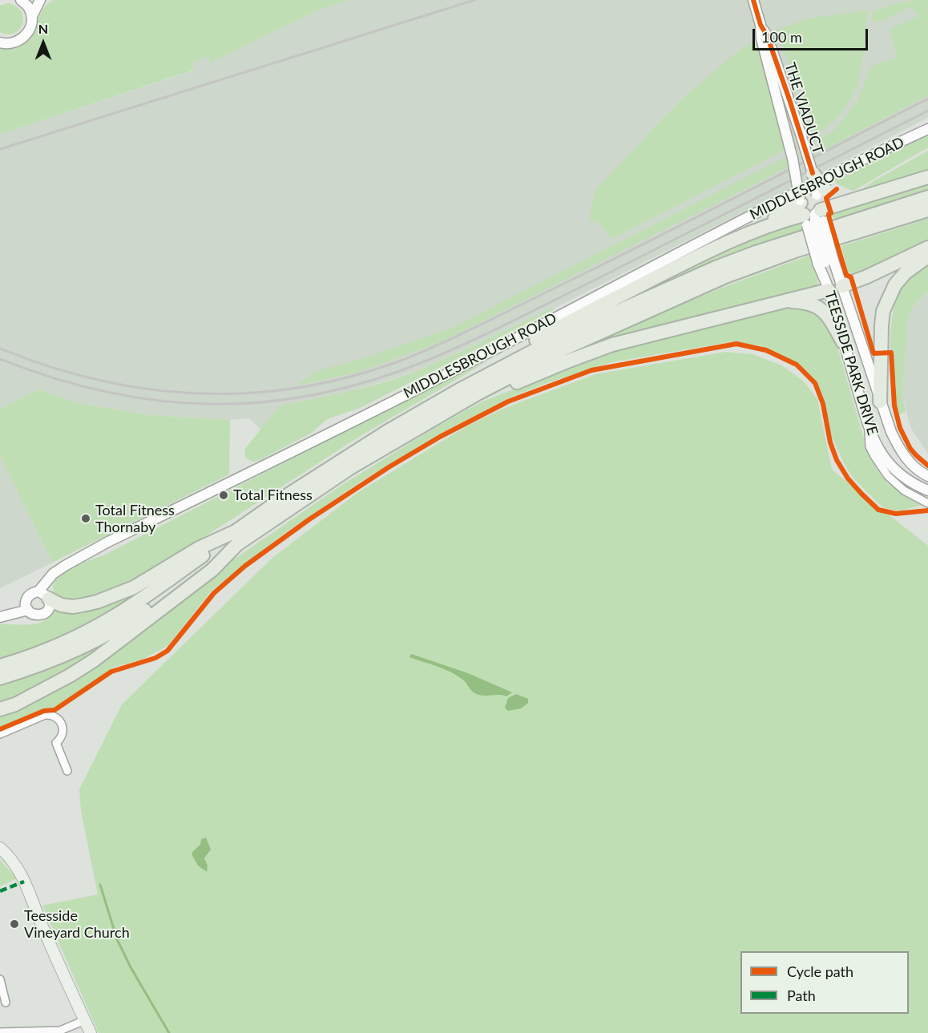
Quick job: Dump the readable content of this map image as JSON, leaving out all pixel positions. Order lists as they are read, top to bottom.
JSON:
{
  "streets": {
    "main road": ["THE VIADUCT", "MIDDLESBROUGH ROAD", "TEESSIDE PARK DRIVE"]
  },
  "places": ["Total Fitness", "Total Fitness Thornaby", "Teesside Vineyard Church"],
  "legend": ["Cycle path", "Path"],
  "scale_bar": "100 m",
  "north": "top"
}
